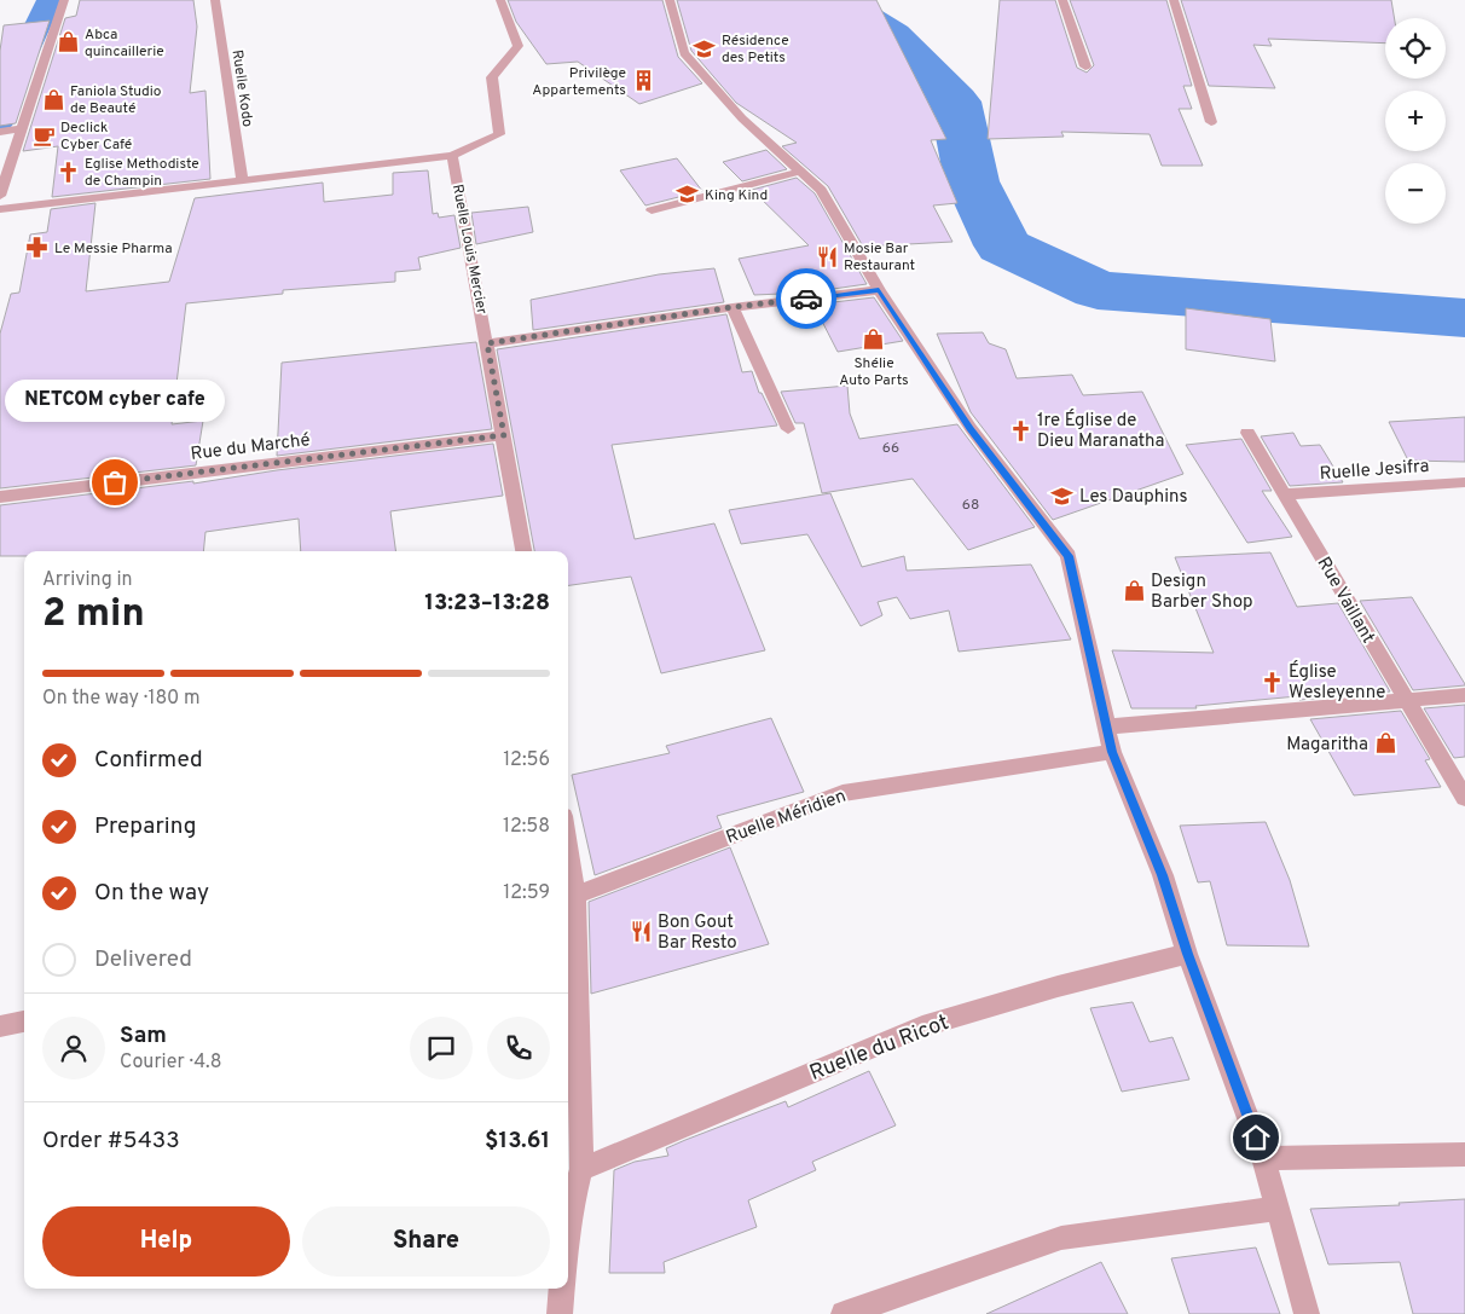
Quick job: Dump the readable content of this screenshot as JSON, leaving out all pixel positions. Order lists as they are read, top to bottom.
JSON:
{
  "streets": {
    "street": [
      "Ruelle Kodo",
      "Ruelle Louis Mercier",
      "Rue du Marché",
      "Ruelle Jesifra",
      "Rue Vaillant",
      "Ruelle Méridien",
      "Ruelle du Ricot"
    ]
  },
  "crossings": [
    ["Ruelle Louis Mercier", "Rue du Marché"],
    ["Ruelle Jesifra", "Rue Vaillant"]
  ],
  "places": {
    "shop": [
      "Abca quincaillerie",
      "Faniola Studio de Beauté",
      "Shélie Auto Parts",
      "Design Barber Shop",
      "Magaritha"
    ],
    "school or university": ["Résidence des Petits", "King Kind", "Les Dauphins"],
    "building": ["Privilège Appartements"],
    "cafe": ["Declick Cyber Café"],
    "church": ["Eglise Methodiste de Champin", "1re Église de Dieu Maranatha", "Église Wesleyenne"],
    "pharmacy": ["Le Messie Pharma"],
    "restaurant": ["Mosie Bar Restaurant", "Bon Gout Bar Resto"],
    "other": ["NETCOM cyber cafe"]
  },
  "house_numbers": ["66", "68"],
  "page": {
    "map_buttons": ["+", "−"],
    "bubble": "NETCOM cyber cafe",
    "heading": ["2 min", "Arriving in", "13:23–13:28"],
    "panel": [
      "Sam",
      "Courier · 4.8",
      "Order #5433",
      "$13.61"
    ],
    "bar": "On the way · 180 m",
    "list": [
      ["Confirmed", "12:56"],
      ["Preparing", "12:58"],
      ["On the way", "12:59"],
      "Delivered"
    ],
    "buttons": ["Help", "Share"]
  }
}
